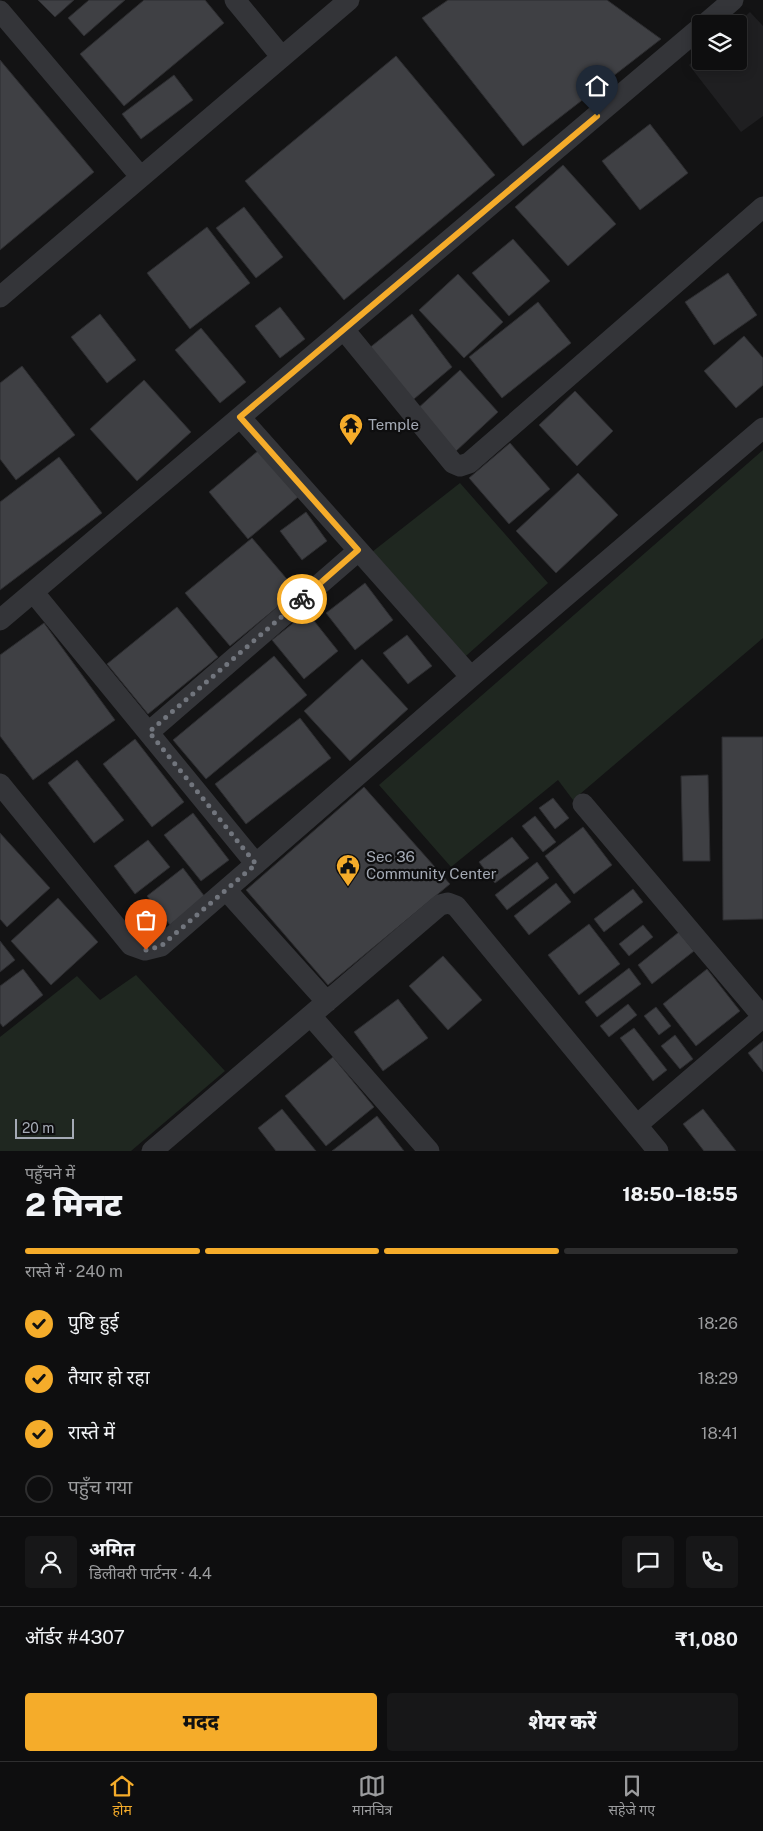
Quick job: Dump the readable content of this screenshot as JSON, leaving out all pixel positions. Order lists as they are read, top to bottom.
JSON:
{
  "places": {
    "temple": ["Temple"],
    "public building": ["Sec 36 Community Center"]
  },
  "scale_bar": "20 m",
  "page": {
    "scale": "20 m",
    "heading": ["2 मिनट", "पहुँचने में", "18:50–18:55"],
    "panel": [
      "अमित",
      "डिलीवरी पार्टनर · 4.4",
      "ऑर्डर #4307",
      "₹1,080"
    ],
    "bar": "रास्ते में · 240 m",
    "list": [
      ["पुष्टि हुई", "18:26"],
      ["तैयार हो रहा", "18:29"],
      ["रास्ते में", "18:41"],
      "पहुँच गया"
    ],
    "buttons": ["मदद", "शेयर करें"],
    "tabs": ["होम", "मानचित्र", "सहेजे गए"]
  }
}
